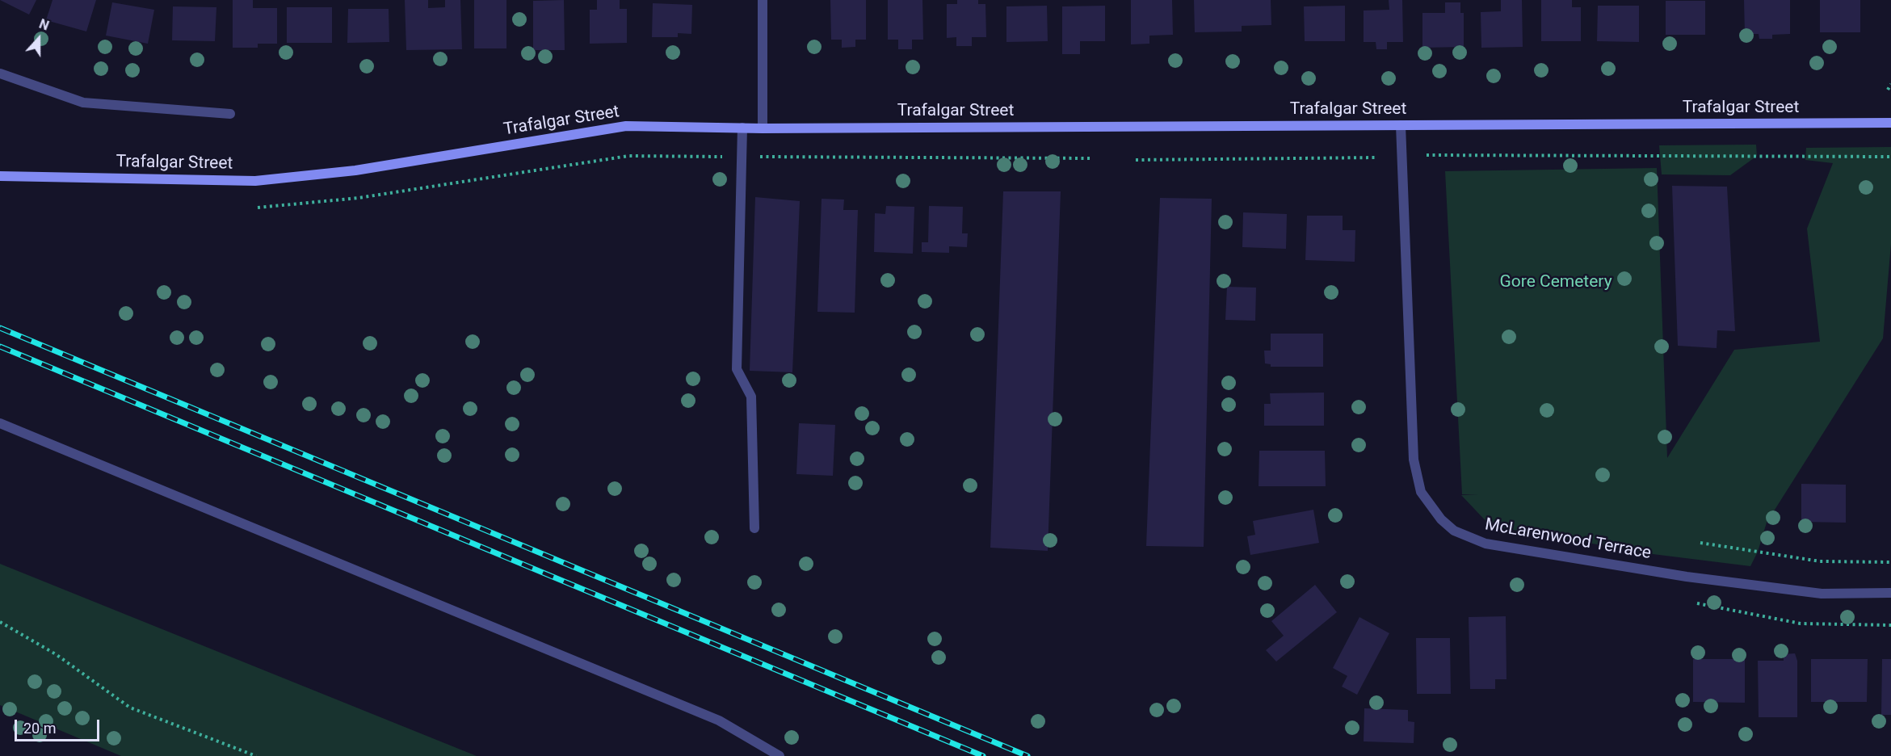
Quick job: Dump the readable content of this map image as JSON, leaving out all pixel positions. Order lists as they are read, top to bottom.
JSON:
{
  "streets": {
    "main road": ["Trafalgar Street"],
    "street": ["McLarenwood Terrace"]
  },
  "crossings": [
    ["Trafalgar Street", "McLarenwood Terrace"]
  ],
  "parks": ["Gore Cemetery"],
  "scale_bar": "20 m",
  "north": "top"
}
